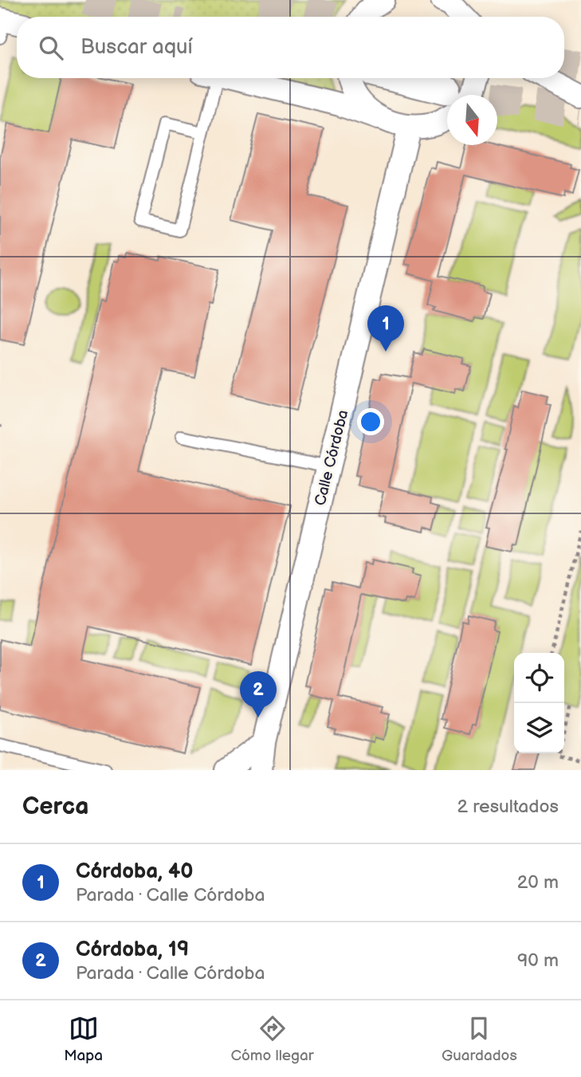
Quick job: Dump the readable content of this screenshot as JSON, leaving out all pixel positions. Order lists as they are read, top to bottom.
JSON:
{
  "streets": {
    "street": ["Calle Córdoba"]
  },
  "north": "bottom",
  "page": {
    "search": "Buscar aquí",
    "pins": ["1", "2"],
    "heading": ["Cerca", "2 resultados"],
    "list": [
      {
        "mark": "1",
        "name": "Córdoba, 40",
        "note": "Parada · Calle Córdoba",
        "value": "20 m"
      },
      {
        "mark": "2",
        "name": "Córdoba, 19",
        "note": "Parada · Calle Córdoba",
        "value": "90 m"
      }
    ],
    "nav": ["Mapa", "Cómo llegar", "Guardados"]
  }
}
